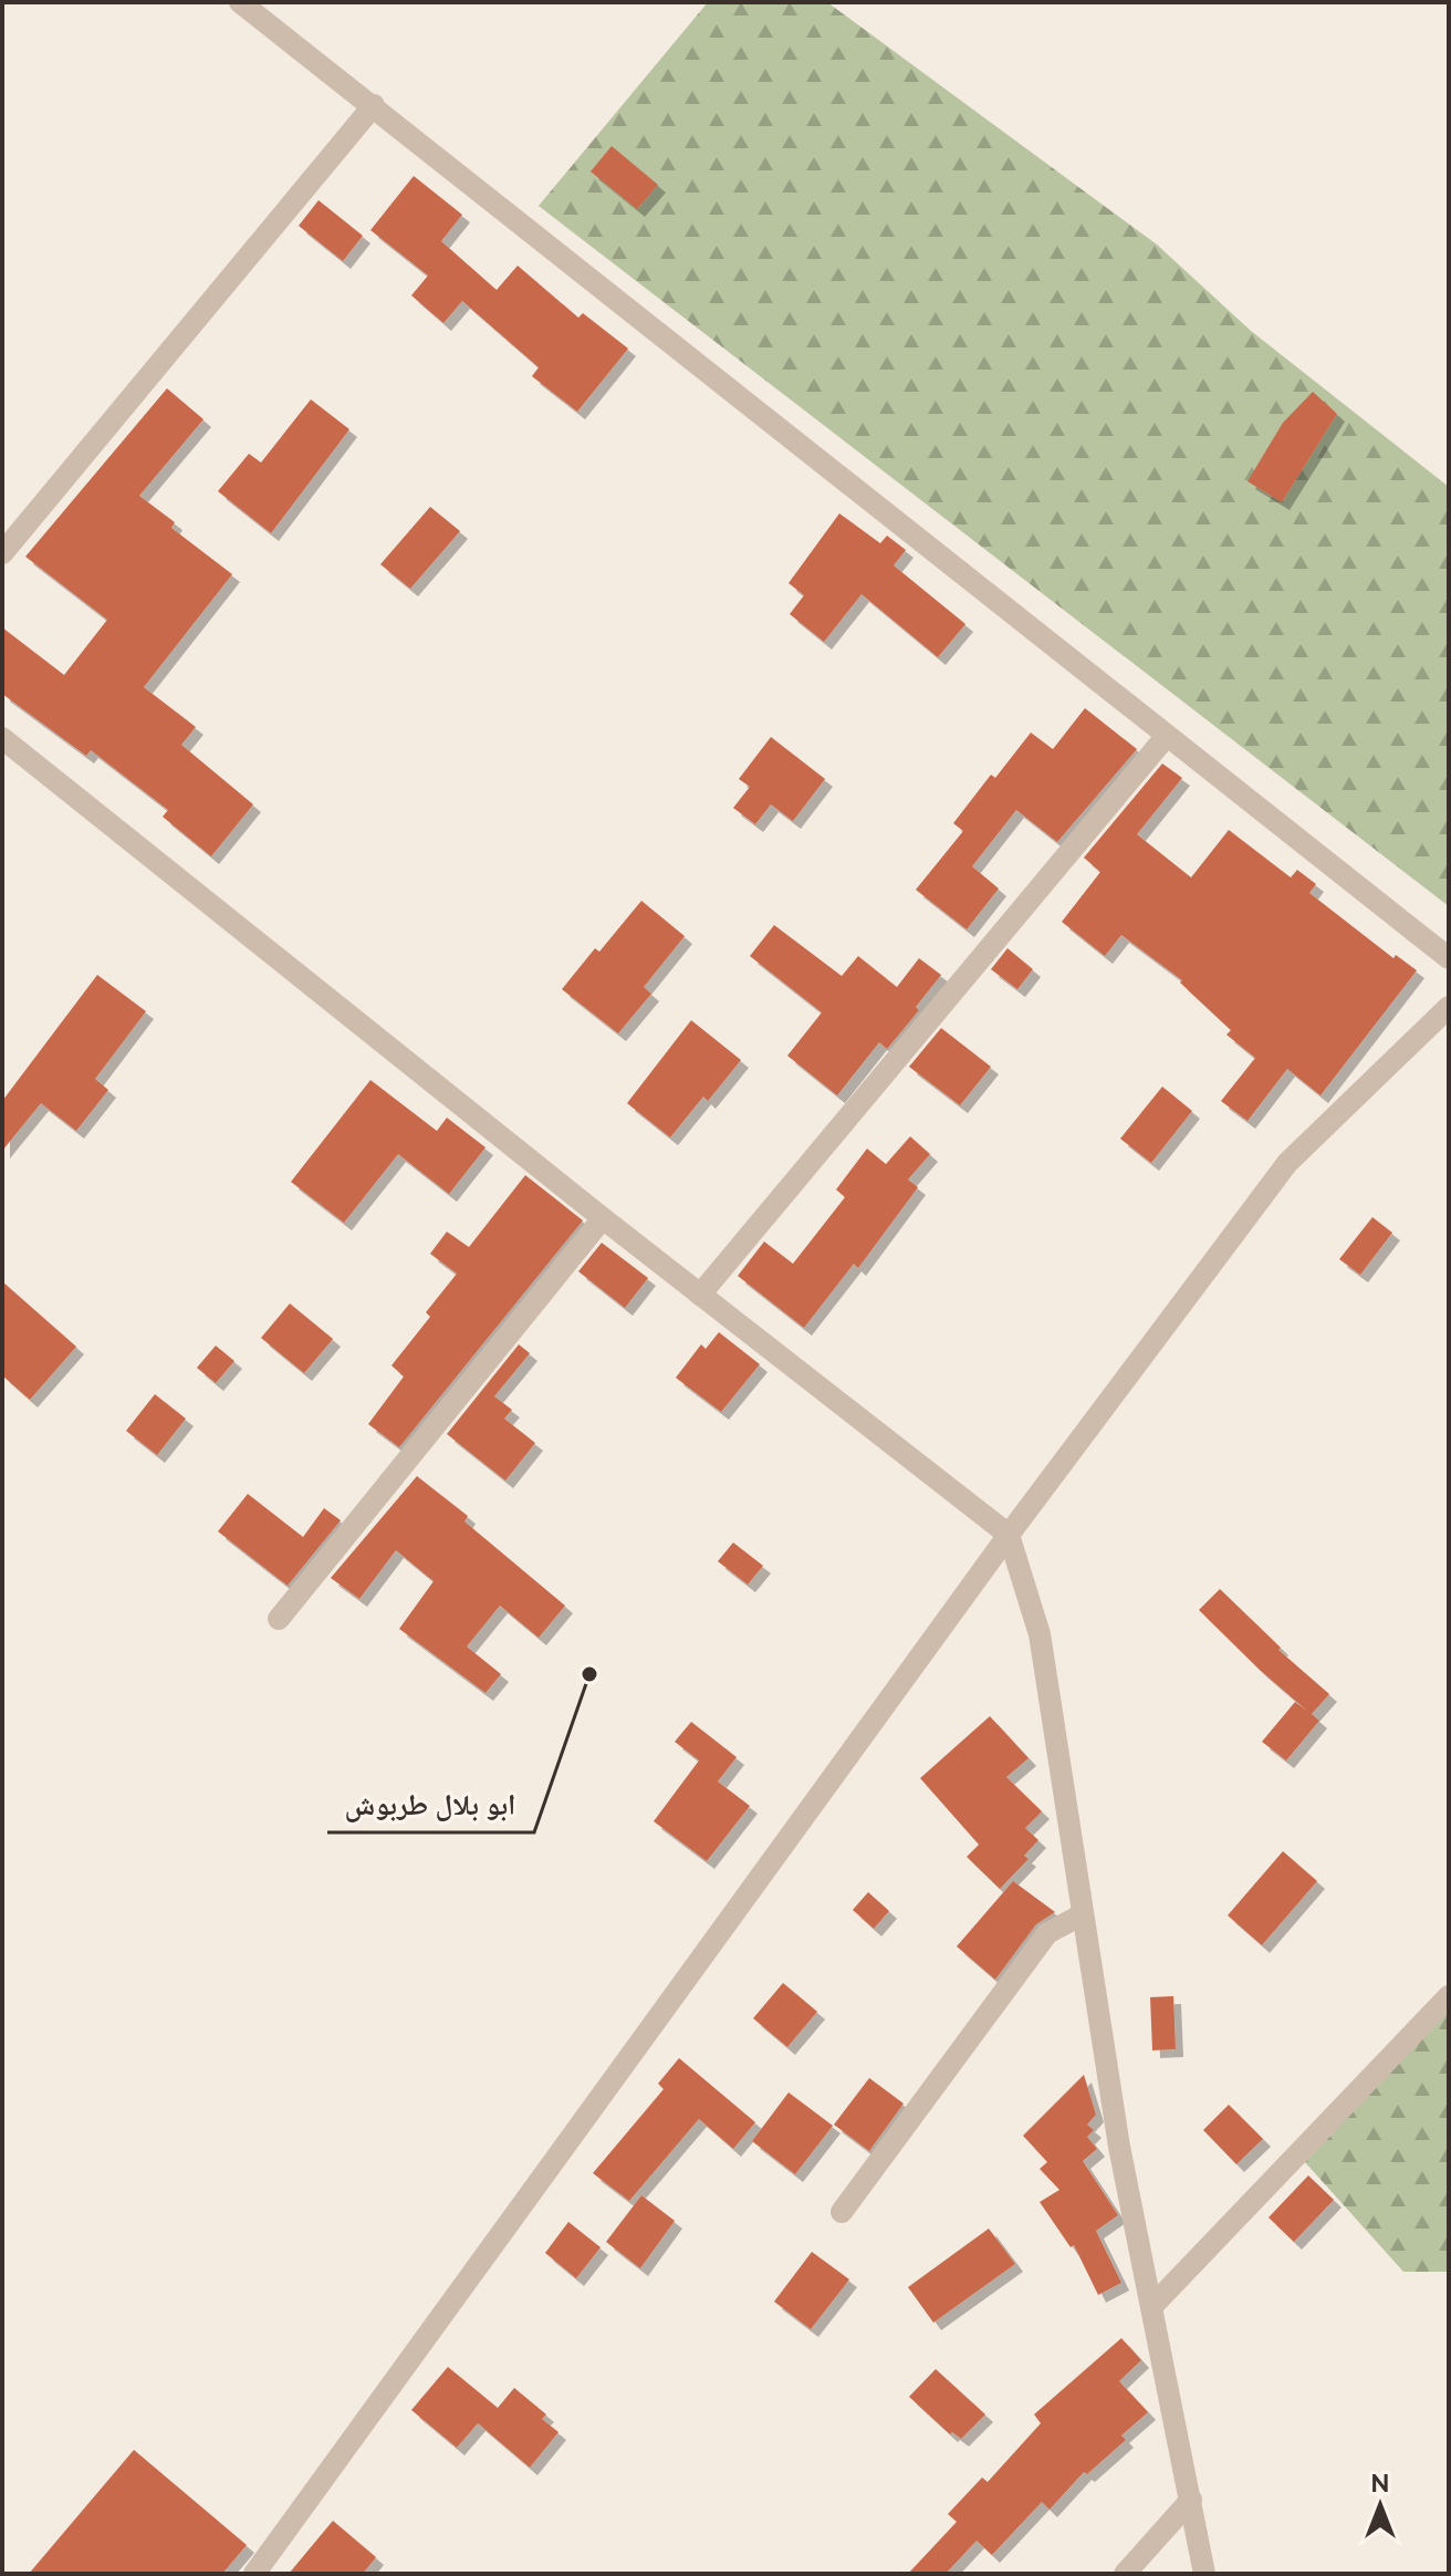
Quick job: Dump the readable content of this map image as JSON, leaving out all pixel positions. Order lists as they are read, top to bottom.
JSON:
{
  "places": ["ابو بلال طربوش"],
  "north": "top"
}
